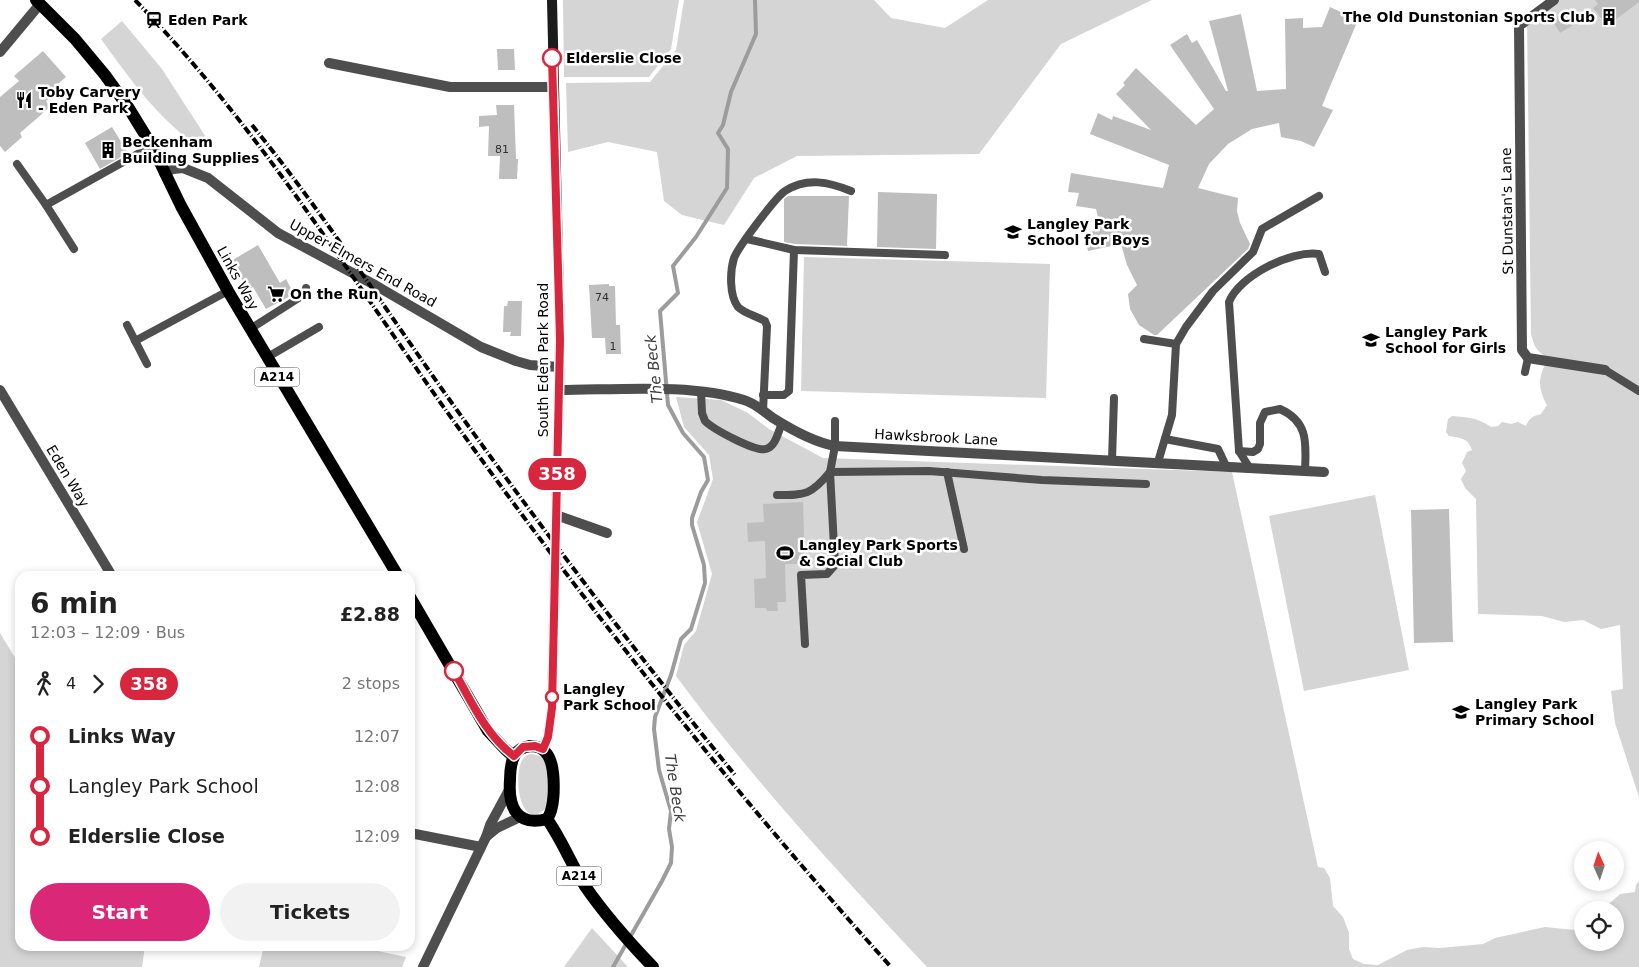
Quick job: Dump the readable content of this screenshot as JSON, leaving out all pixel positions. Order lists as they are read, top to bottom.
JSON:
{
  "streets": {
    "main road": ["Links Way", "South Eden Park Road", "A214"],
    "street": [
      "St Dunstan's Lane",
      "Upper Elmers End Road",
      "Hawksbrook Lane",
      "Eden Way"
    ]
  },
  "crossings": [
    ["Upper Elmers End Road", "Links Way"],
    ["Upper Elmers End Road", "South Eden Park Road"],
    ["South Eden Park Road", "A214"],
    ["South Eden Park Road", "Hawksbrook Lane"]
  ],
  "water": ["The Beck"],
  "places": {
    "building": ["The Old Dunstonian Sports Club", "Beckenham Building Supplies"],
    "station": ["Eden Park"],
    "other": ["Elderslie Close", "Langley Park School"],
    "restaurant": ["Toby Carvery - Eden Park"],
    "school or university": ["Langley Park School for Boys", "Langley Park School for Girls", "Langley Park Primary School"],
    "supermarket": ["On the Run"],
    "sports": ["Langley Park Sports & Social Club"]
  },
  "lines": ["bus line 358"],
  "house_numbers": ["81", "74", "1"],
  "north": "top",
  "page": {
    "on_map": "358",
    "heading": ["6 min", "12:03 – 12:09 · Bus", "£2.88"],
    "legs": ["4", "358", "2 stops"],
    "list": [
      {
        "name": "Links Way",
        "value": "12:07"
      },
      {
        "name": "Langley Park School",
        "value": "12:08"
      },
      {
        "name": "Elderslie Close",
        "value": "12:09"
      }
    ],
    "buttons": ["Start", "Tickets"]
  }
}
